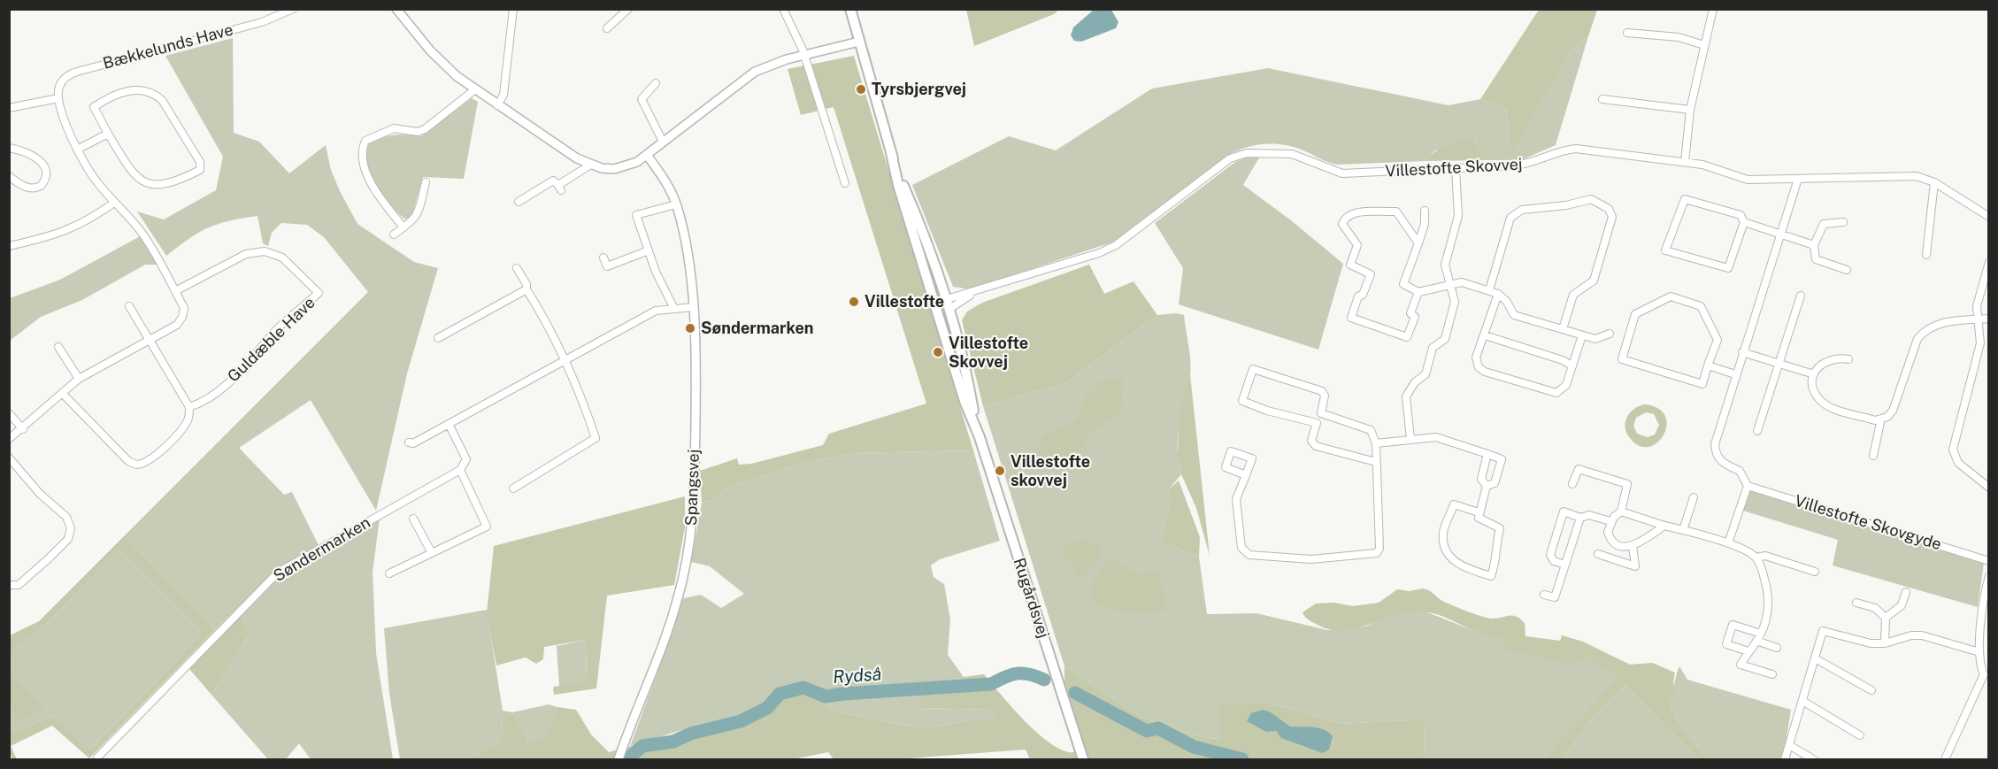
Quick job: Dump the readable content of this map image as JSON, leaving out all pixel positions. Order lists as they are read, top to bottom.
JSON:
{
  "streets": {
    "main road": ["Rugårdsvej"],
    "street": [
      "Bækkelunds Have",
      "Villestofte Skovvej",
      "Guldæble Have",
      "Spangsvej",
      "Villestofte Skovgyde",
      "Søndermarken"
    ]
  },
  "crossings": [
    ["Villestofte Skovvej", "Rugårdsvej"]
  ],
  "water": ["Rydså"],
  "places": [
    "Tyrsbjergvej",
    "Villestofte",
    "Søndermarken",
    "Villestofte Skovvej",
    "Villestofte skovvej"
  ]
}
